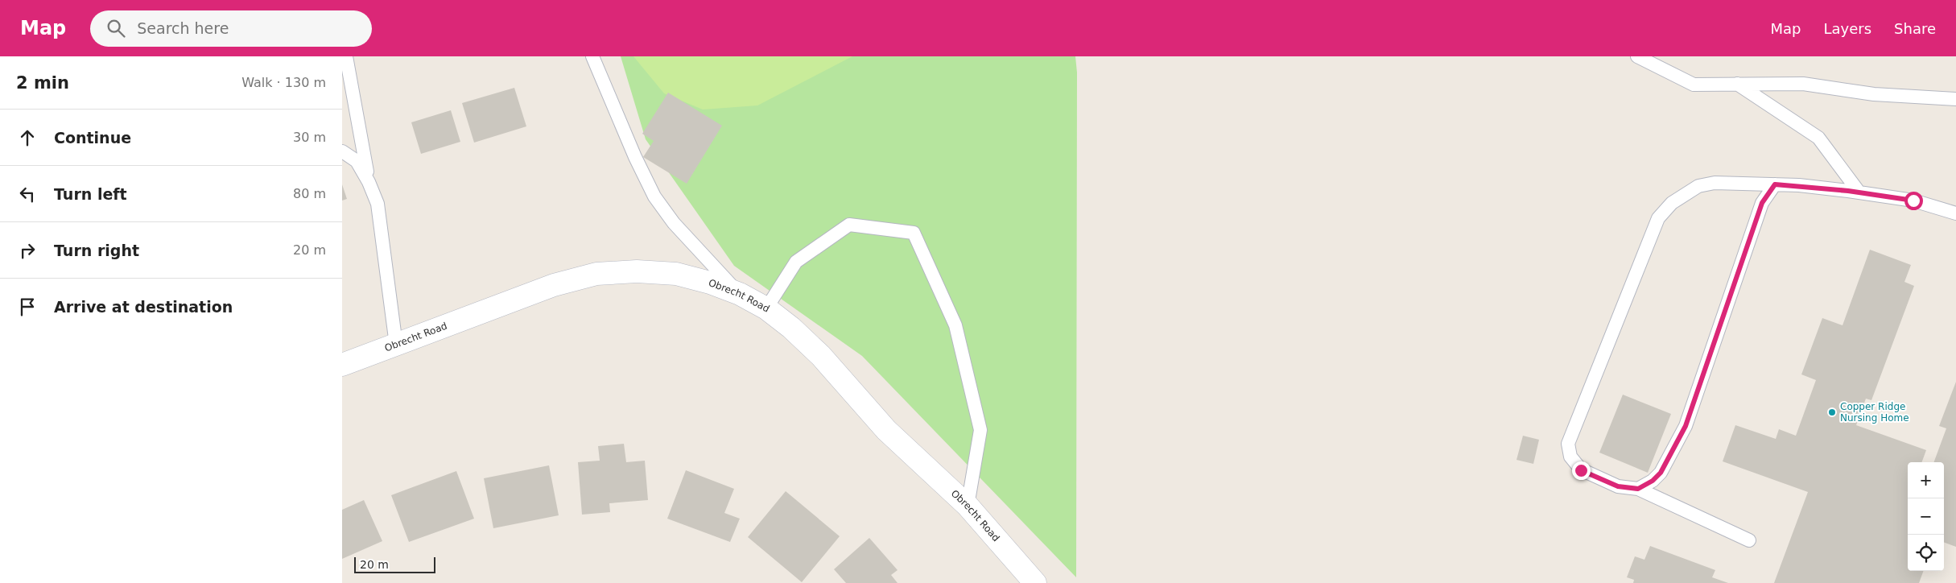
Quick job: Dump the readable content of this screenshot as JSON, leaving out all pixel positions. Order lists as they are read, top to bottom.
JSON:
{
  "streets": {
    "street": ["Obrecht Road"]
  },
  "places": ["Copper Ridge Nursing Home"],
  "scale_bar": "20 m",
  "page": {
    "header": "Map",
    "search": "Search here",
    "nav": ["Map", "Layers", "Share"],
    "heading": ["2 min", "Walk · 130 m"],
    "list": [
      ["Continue", "30 m"],
      ["Turn left", "80 m"],
      ["Turn right", "20 m"],
      "Arrive at destination"
    ],
    "map_buttons": ["+", "−"],
    "scale": "20 m"
  }
}
